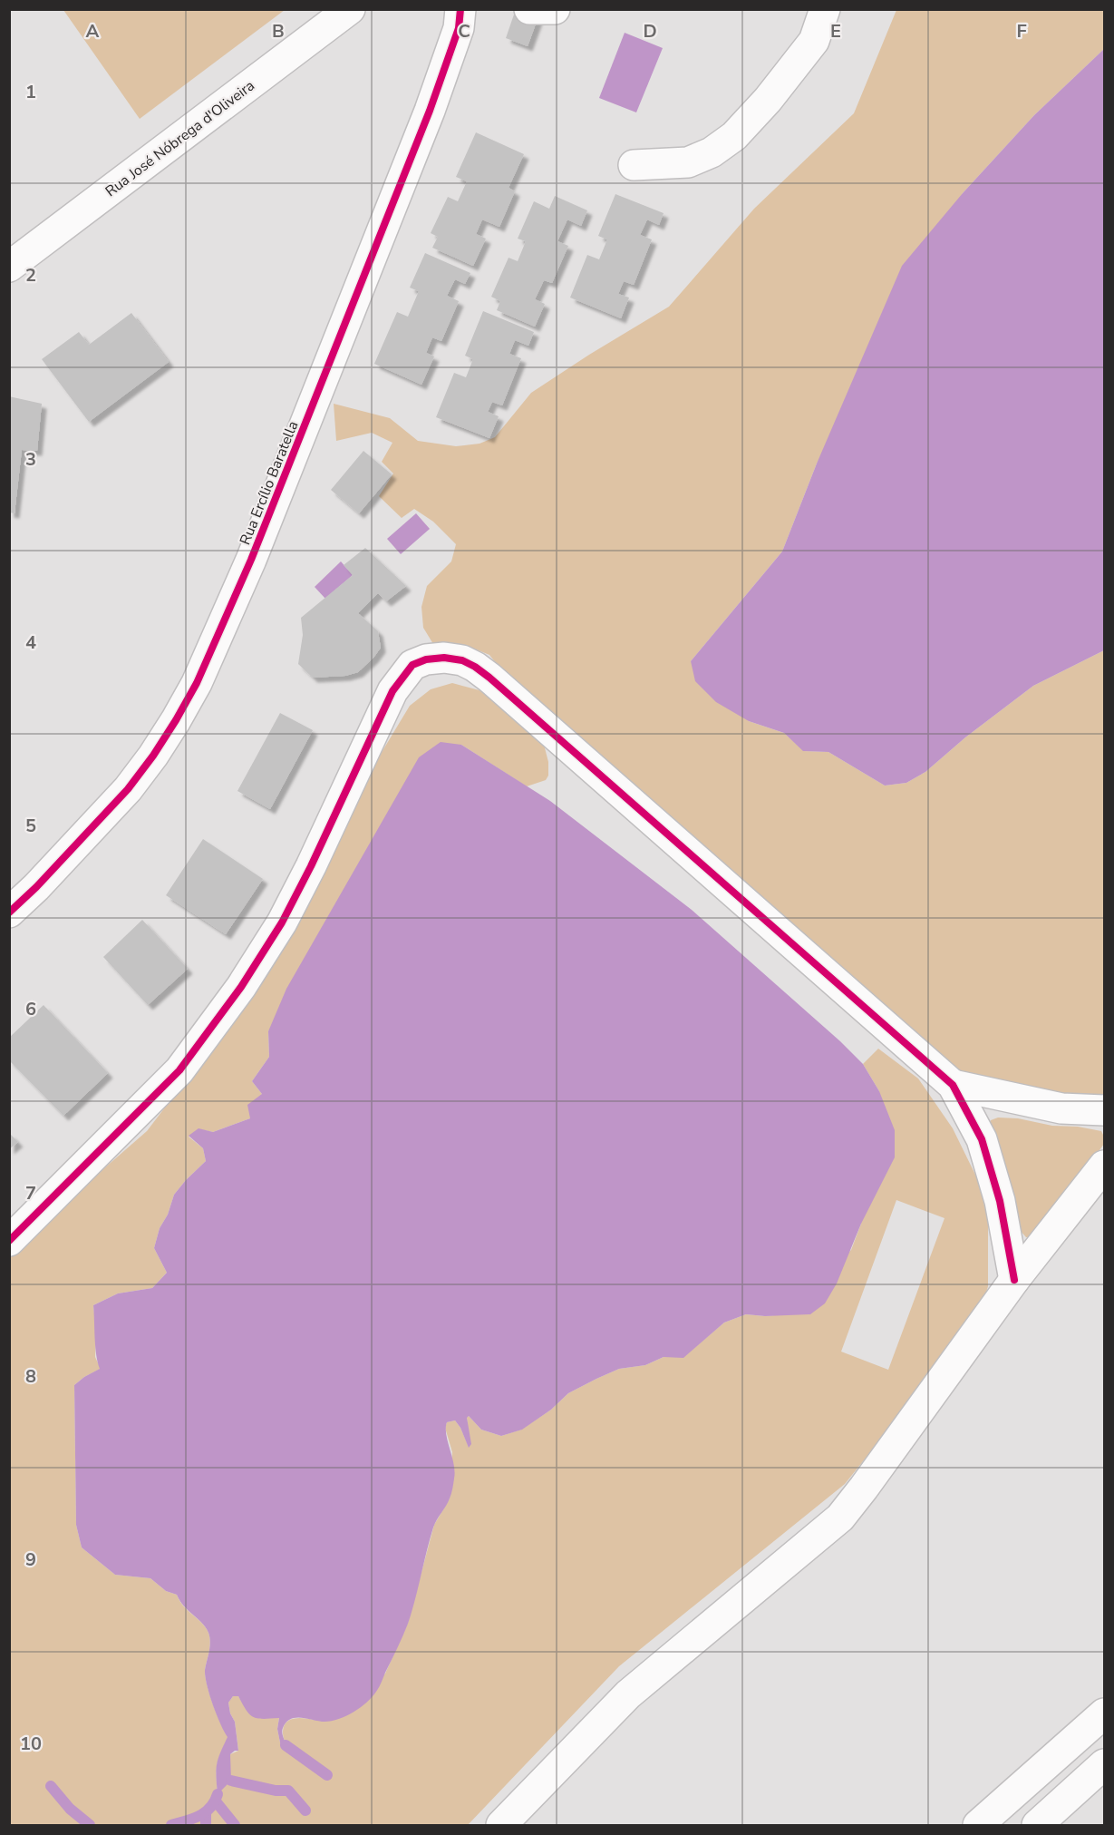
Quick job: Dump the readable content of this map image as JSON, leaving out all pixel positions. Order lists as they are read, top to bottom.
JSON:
{
  "streets": {
    "street": ["Rua José Nóbrega d'Oliveira", "Rua Ercílio Baratella"]
  },
  "grid": {
    "columns": [
      "A",
      "B",
      "C",
      "D",
      "E",
      "F"
    ],
    "rows": [
      "1",
      "2",
      "3",
      "4",
      "5",
      "6",
      "7",
      "8",
      "9",
      "10"
    ]
  }
}
